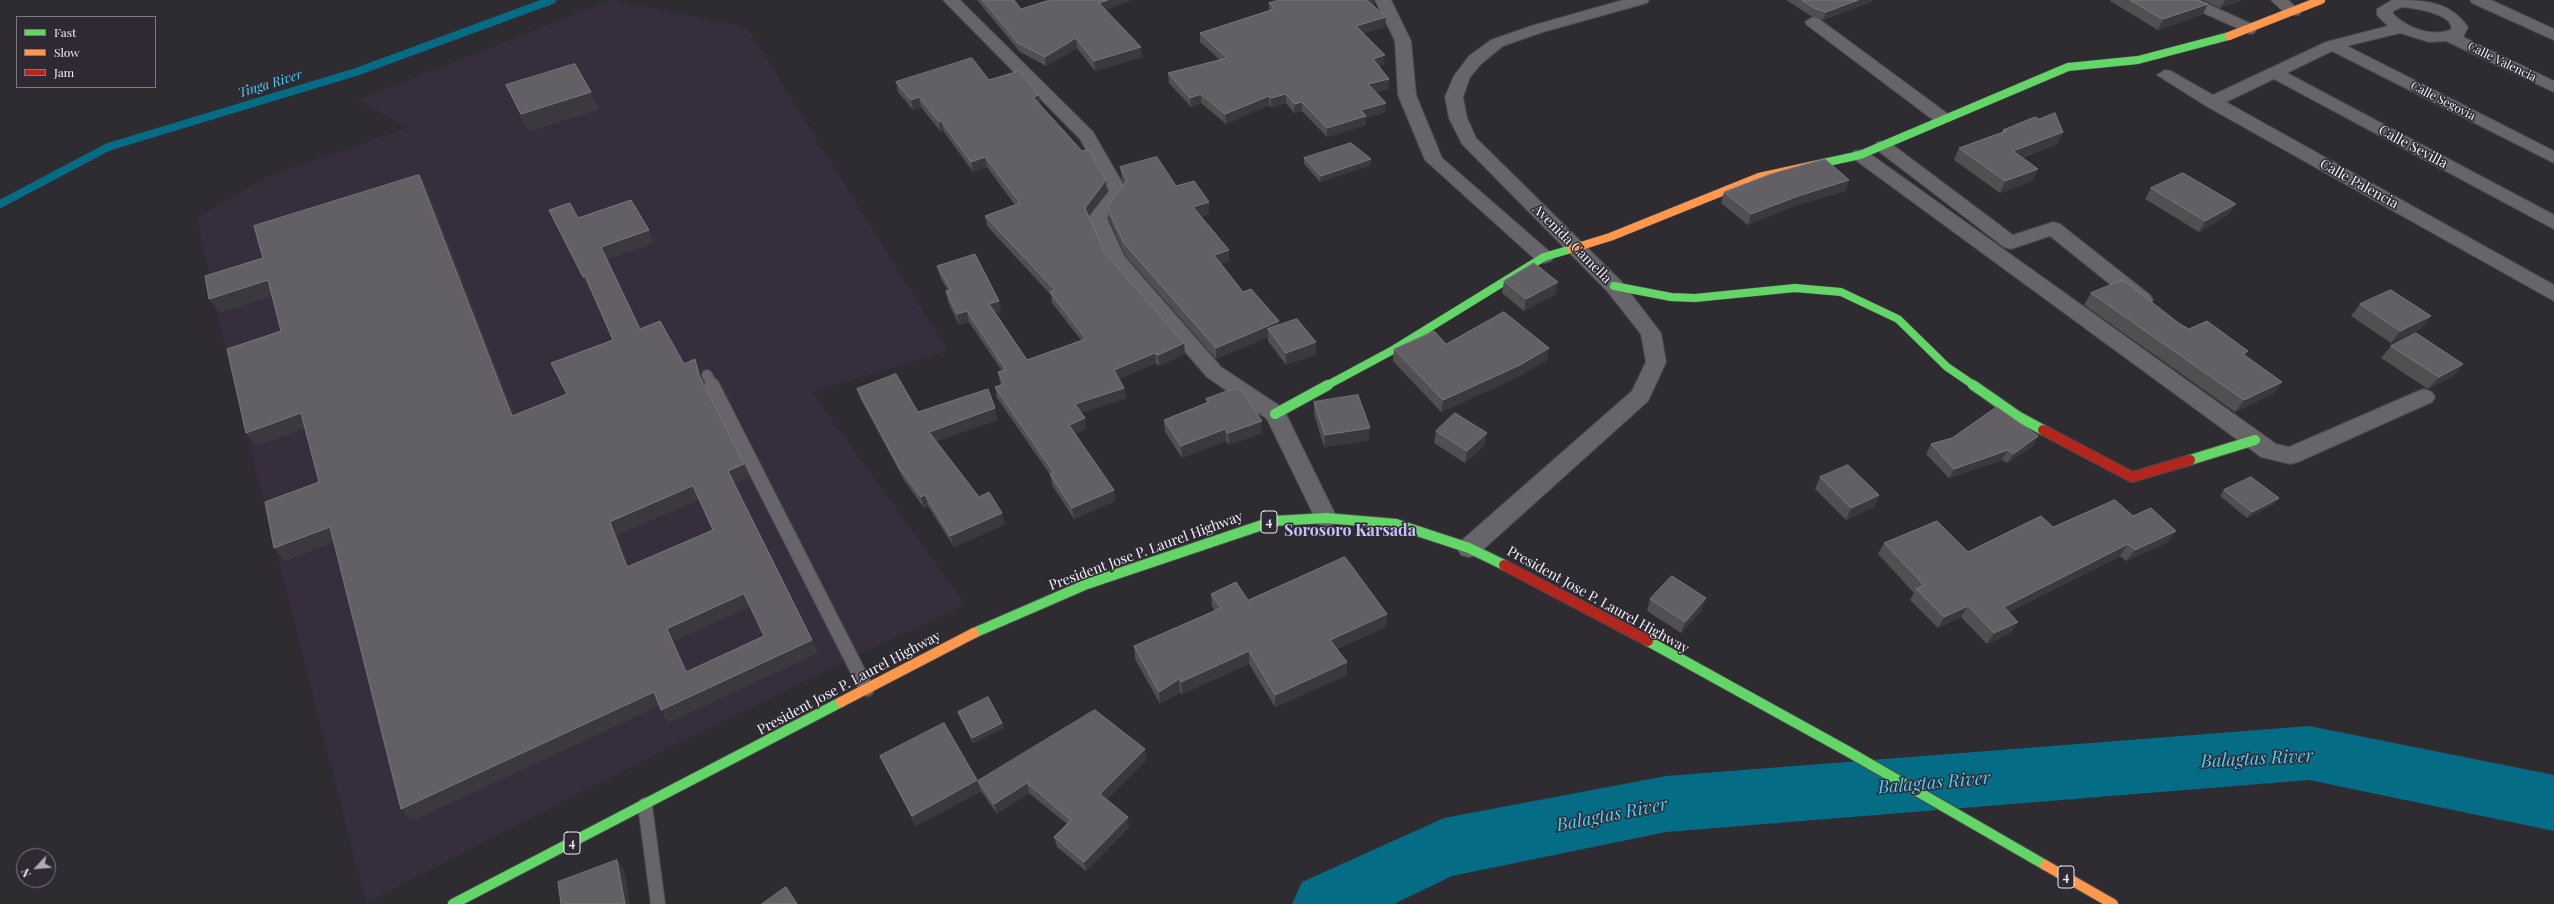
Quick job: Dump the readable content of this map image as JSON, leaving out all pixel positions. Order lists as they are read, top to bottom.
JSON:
{
  "streets": {
    "main road": ["4", "President Jose P. Laurel Highway"],
    "street": [
      "Calle Valencia",
      "Calle Segovia",
      "Calle Sevilla",
      "Calle Palencia",
      "Avenida Camella"
    ]
  },
  "crossings": [
    ["Avenida Camella", "President Jose P. Laurel Highway"]
  ],
  "districts": ["Sorosoro Karsada"],
  "water": ["Tinga River", "Balagtas River"],
  "legend": ["Fast", "Slow", "Jam"],
  "north": "bottom left"
}
